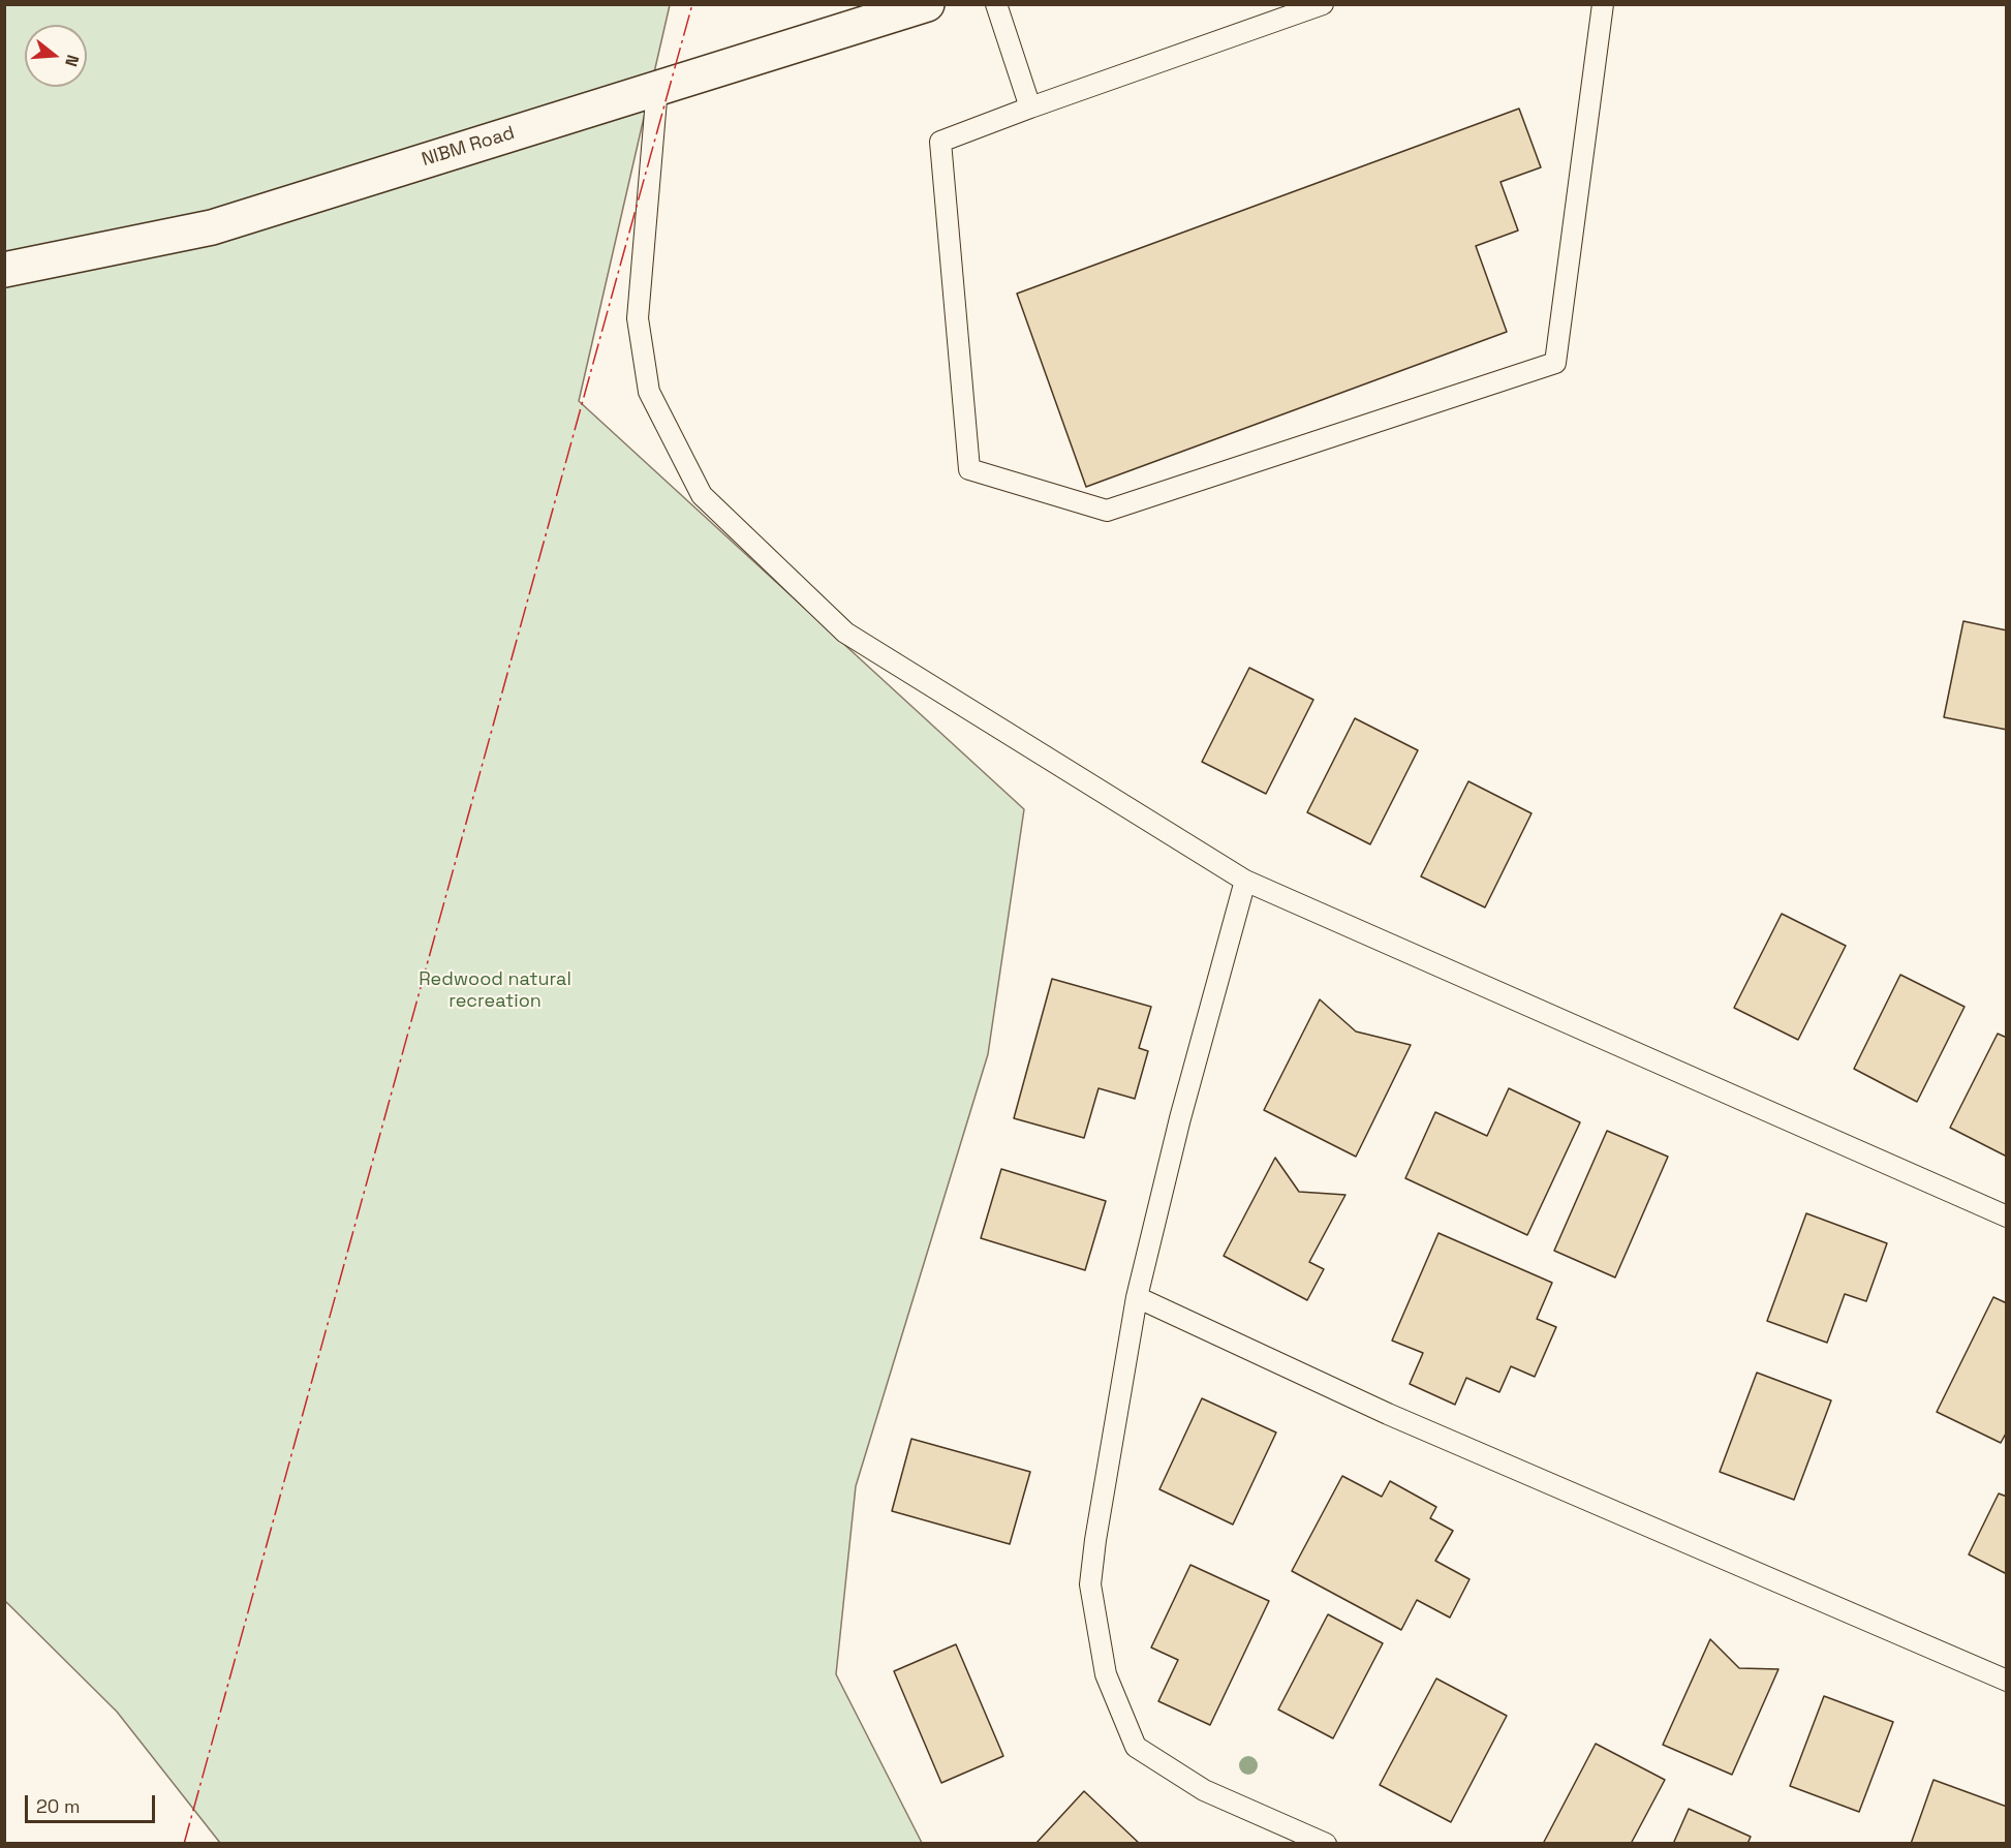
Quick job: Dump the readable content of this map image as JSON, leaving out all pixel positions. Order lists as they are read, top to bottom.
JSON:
{
  "streets": {
    "main road": ["NIBM Road"]
  },
  "parks": ["Redwood natural recreation"],
  "scale_bar": "20 m",
  "north": "right"
}
